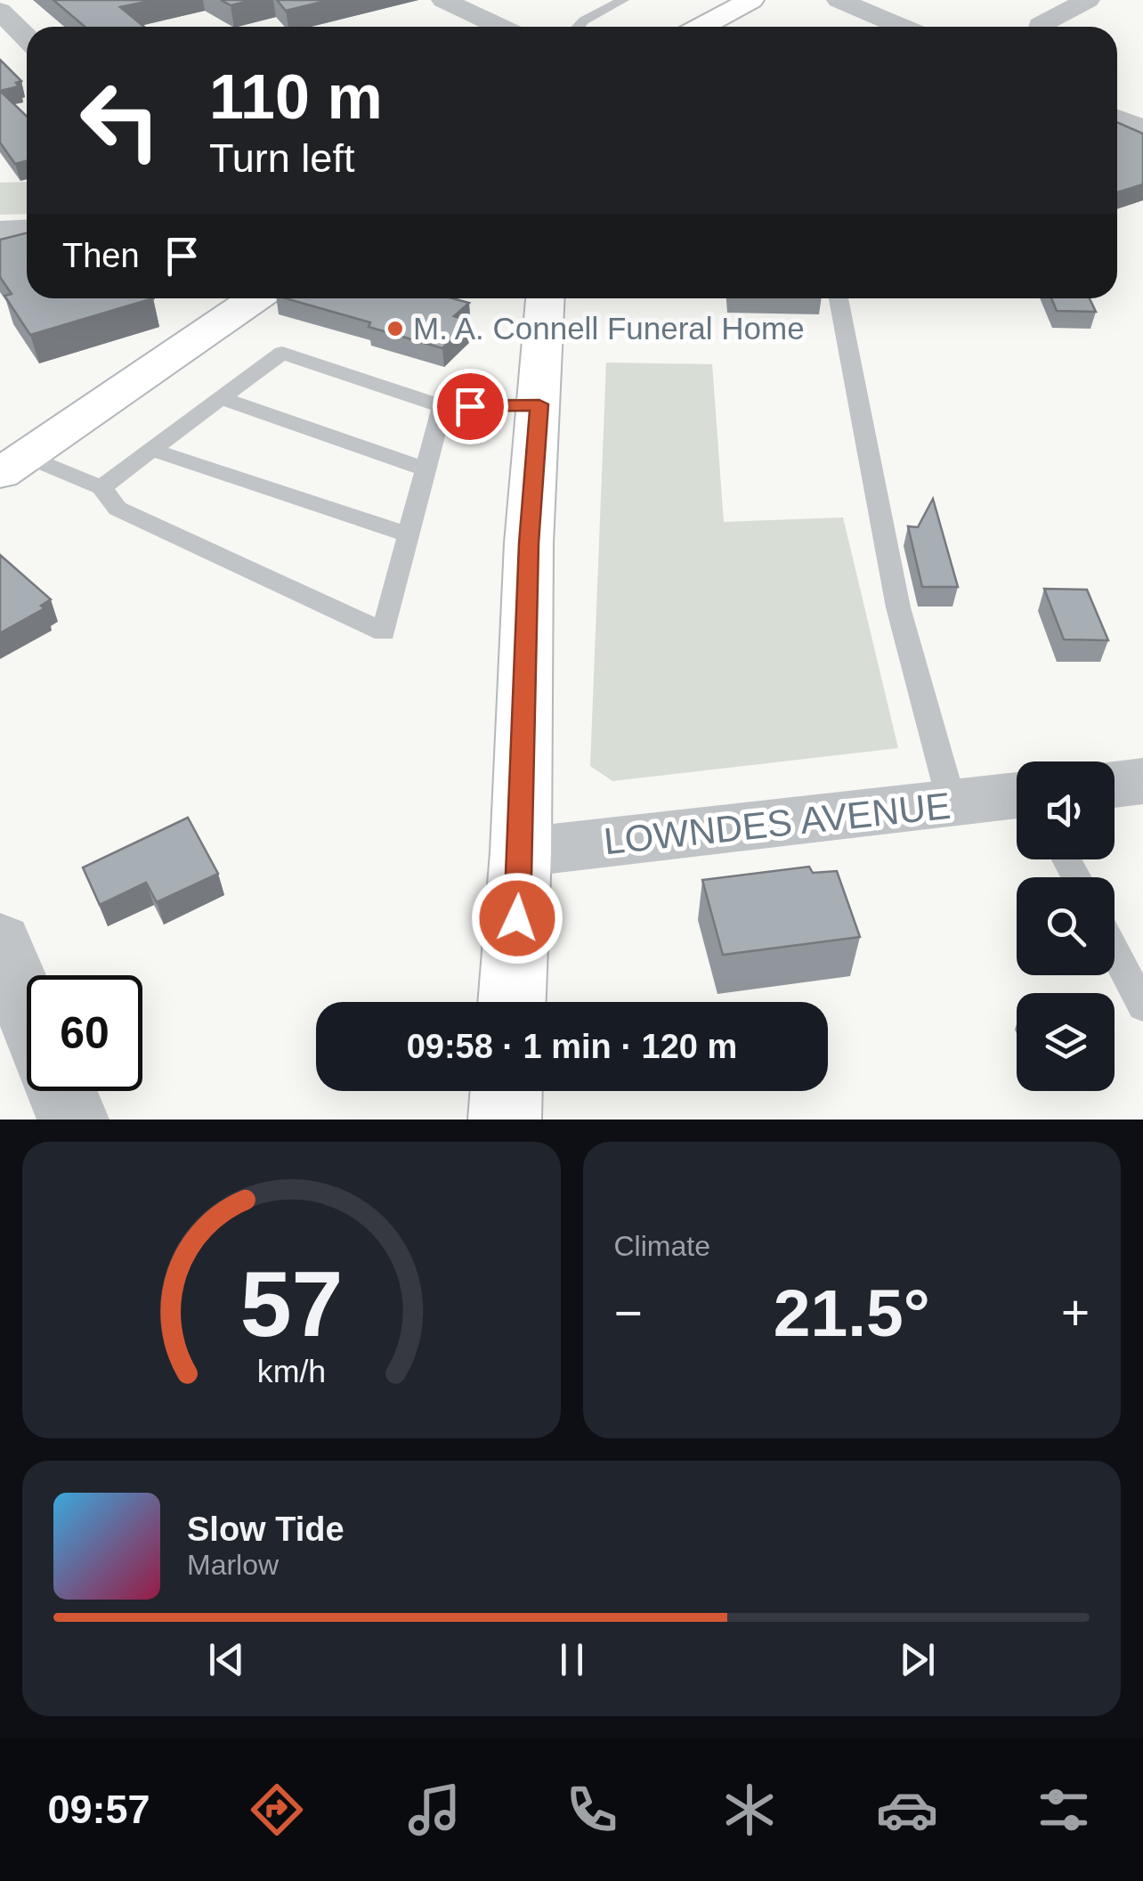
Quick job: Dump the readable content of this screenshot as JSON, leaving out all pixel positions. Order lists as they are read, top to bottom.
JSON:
{
  "streets": {
    "street": ["LOWNDES AVENUE"]
  },
  "places": ["M. A. Connell Funeral Home"],
  "page": {
    "turn": ["110 m", "Turn left"],
    "then": "Then",
    "limit": "60",
    "trip": "09:58 · 1 min · 120 m",
    "tile": "Climate",
    "heat": ["−", "21.5°", "+"],
    "song": ["Slow Tide", "Marlow"],
    "tabs": "09:57",
    "gauge": ["57", "km/h"]
  }
}
